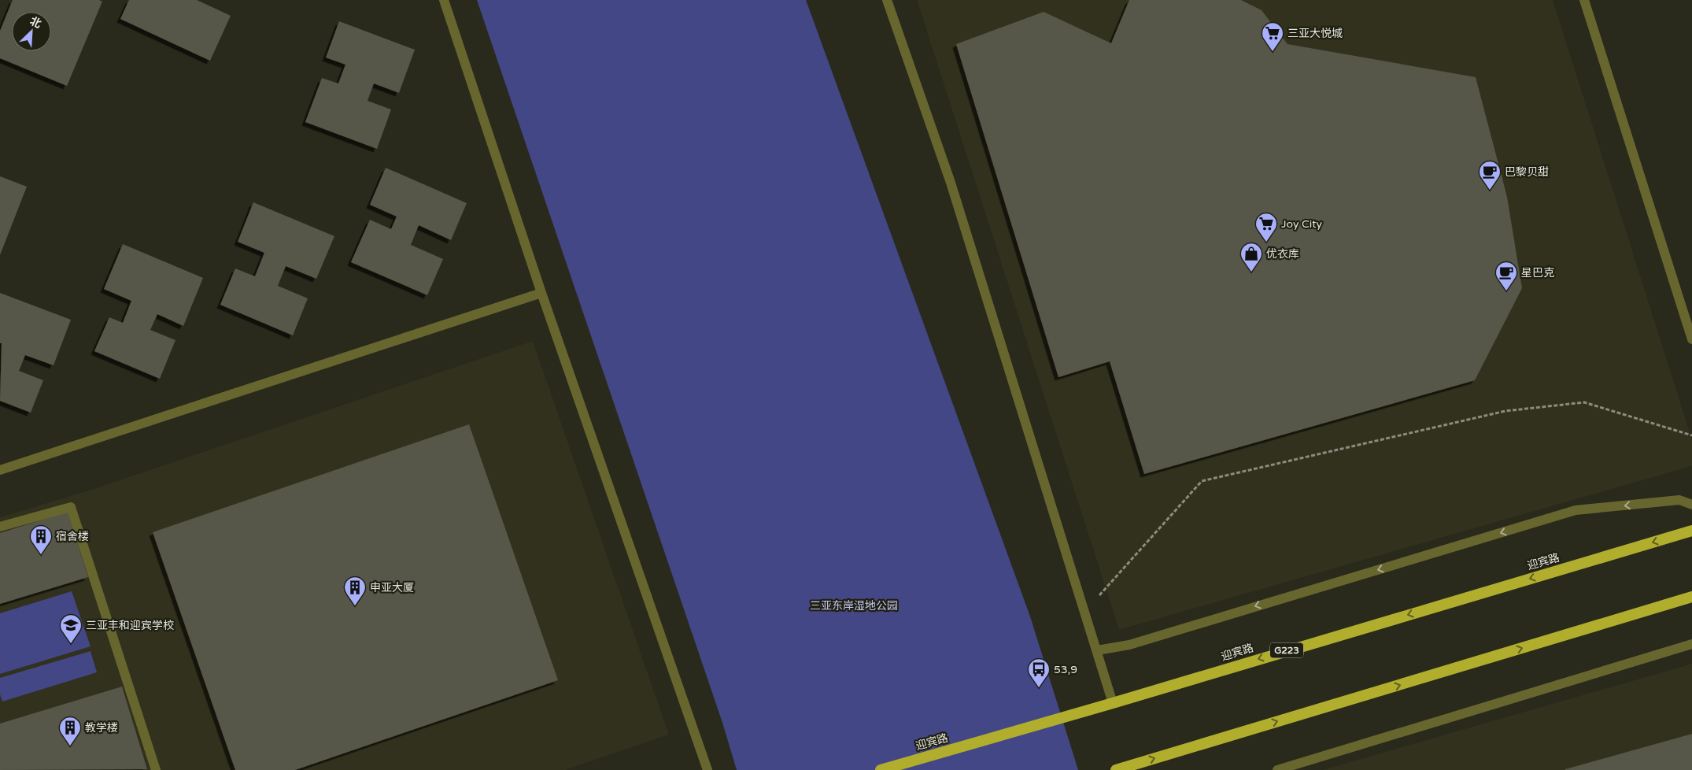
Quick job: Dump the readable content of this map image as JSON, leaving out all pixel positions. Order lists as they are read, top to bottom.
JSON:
{
  "streets": {
    "highway": ["迎宾路", "G223"]
  },
  "parks": ["三亚东岸湿地公园"],
  "places": {
    "supermarket": ["三亚大悦城", "Joy City"],
    "cafe": ["巴黎贝甜", "星巴克"],
    "shop": ["优衣库"],
    "building": ["宿舍楼", "申亚大厦", "教学楼"],
    "school or university": ["三亚丰和迎宾学校"],
    "bus stop": ["53,9"]
  },
  "north": "top right"
}
